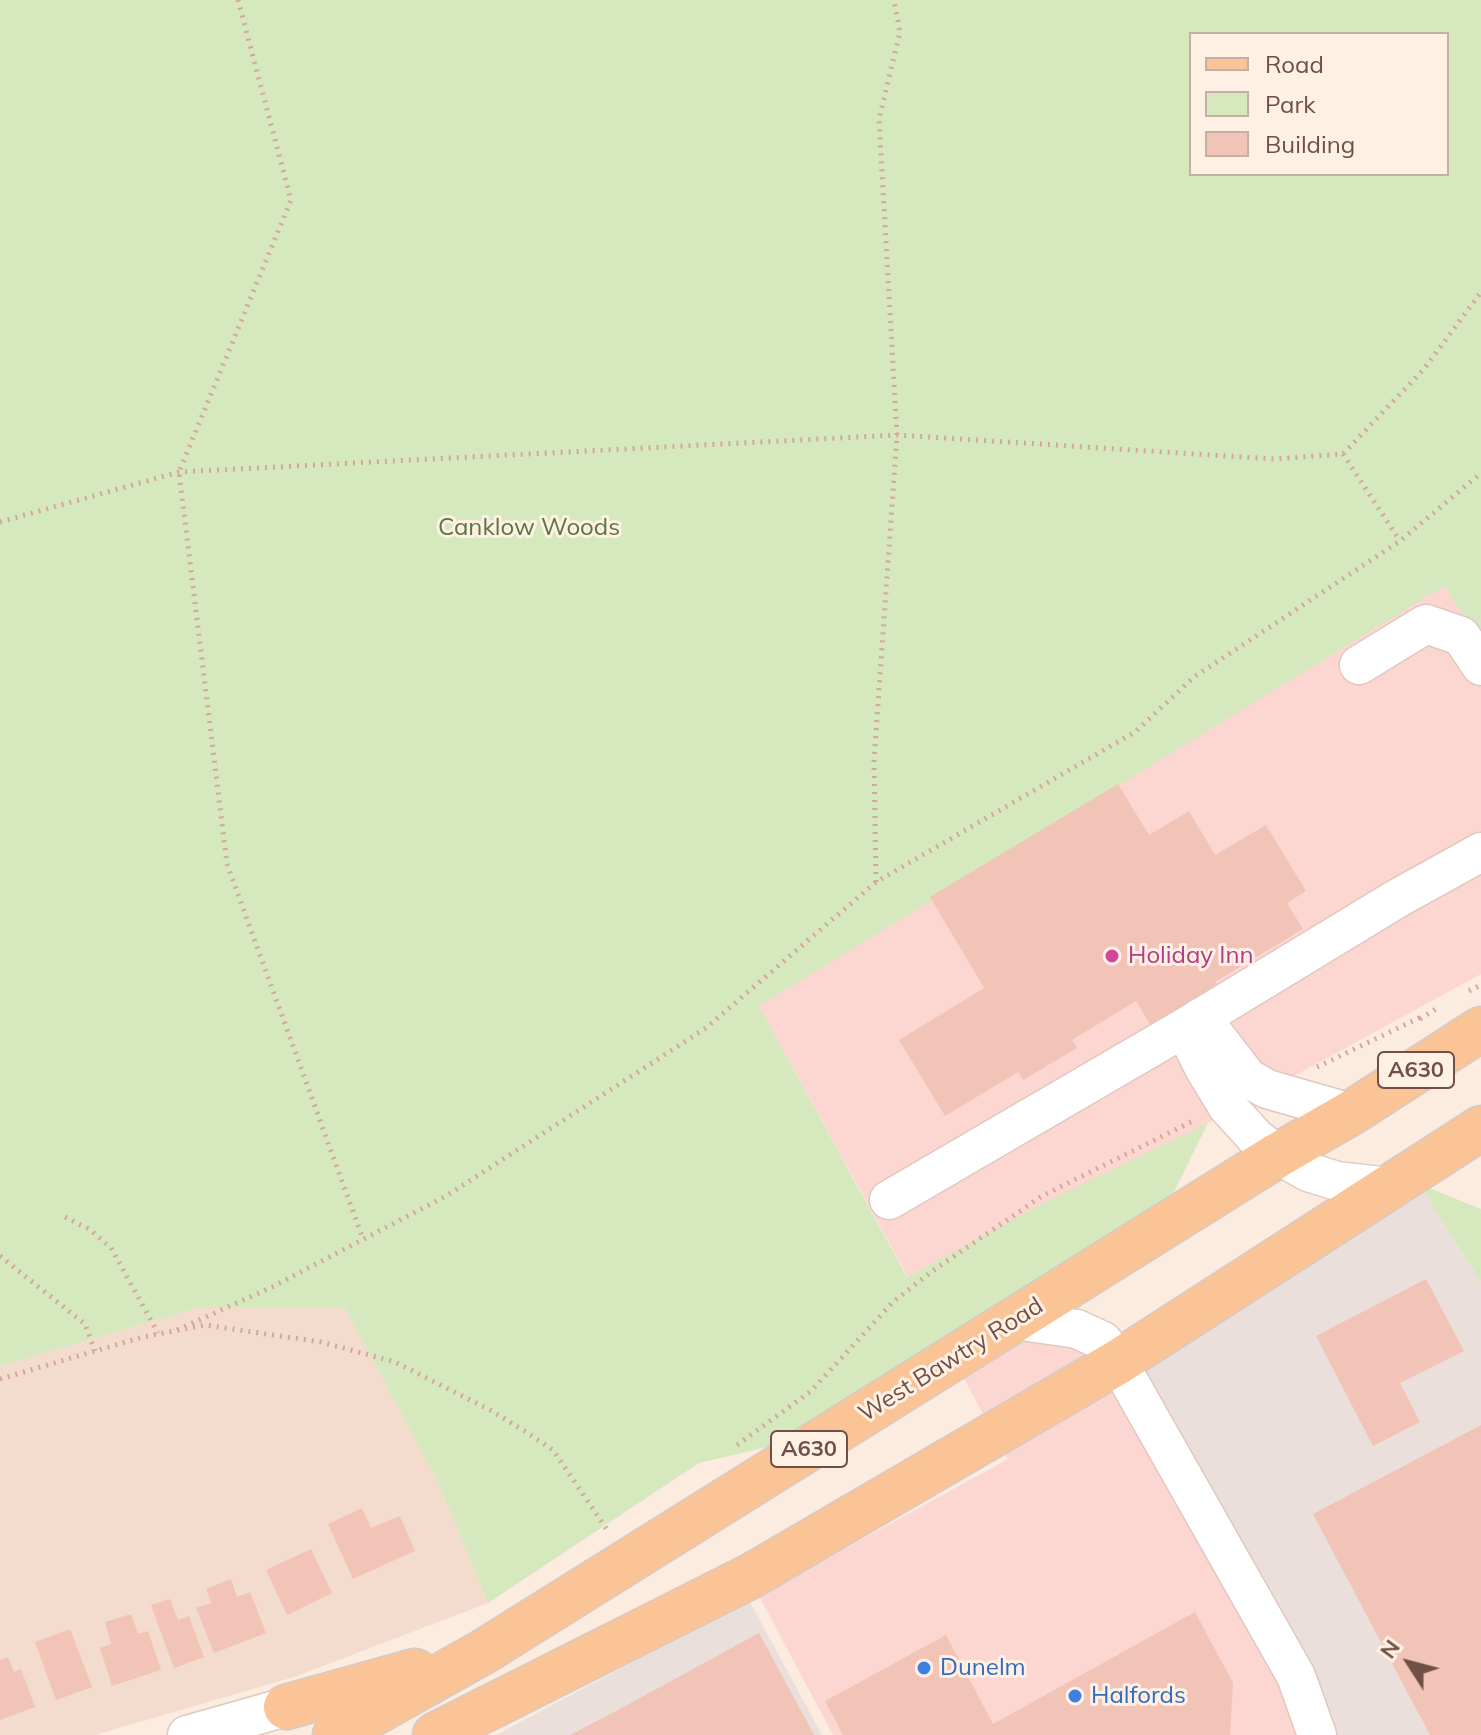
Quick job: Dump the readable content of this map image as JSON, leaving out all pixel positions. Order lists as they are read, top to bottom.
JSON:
{
  "streets": {
    "main road": ["A630", "West Bawtry Road"]
  },
  "parks": ["Canklow Woods"],
  "places": ["Holiday Inn", "Dunelm", "Halfords"],
  "legend": ["Road", "Park", "Building"],
  "north": "top left"
}
